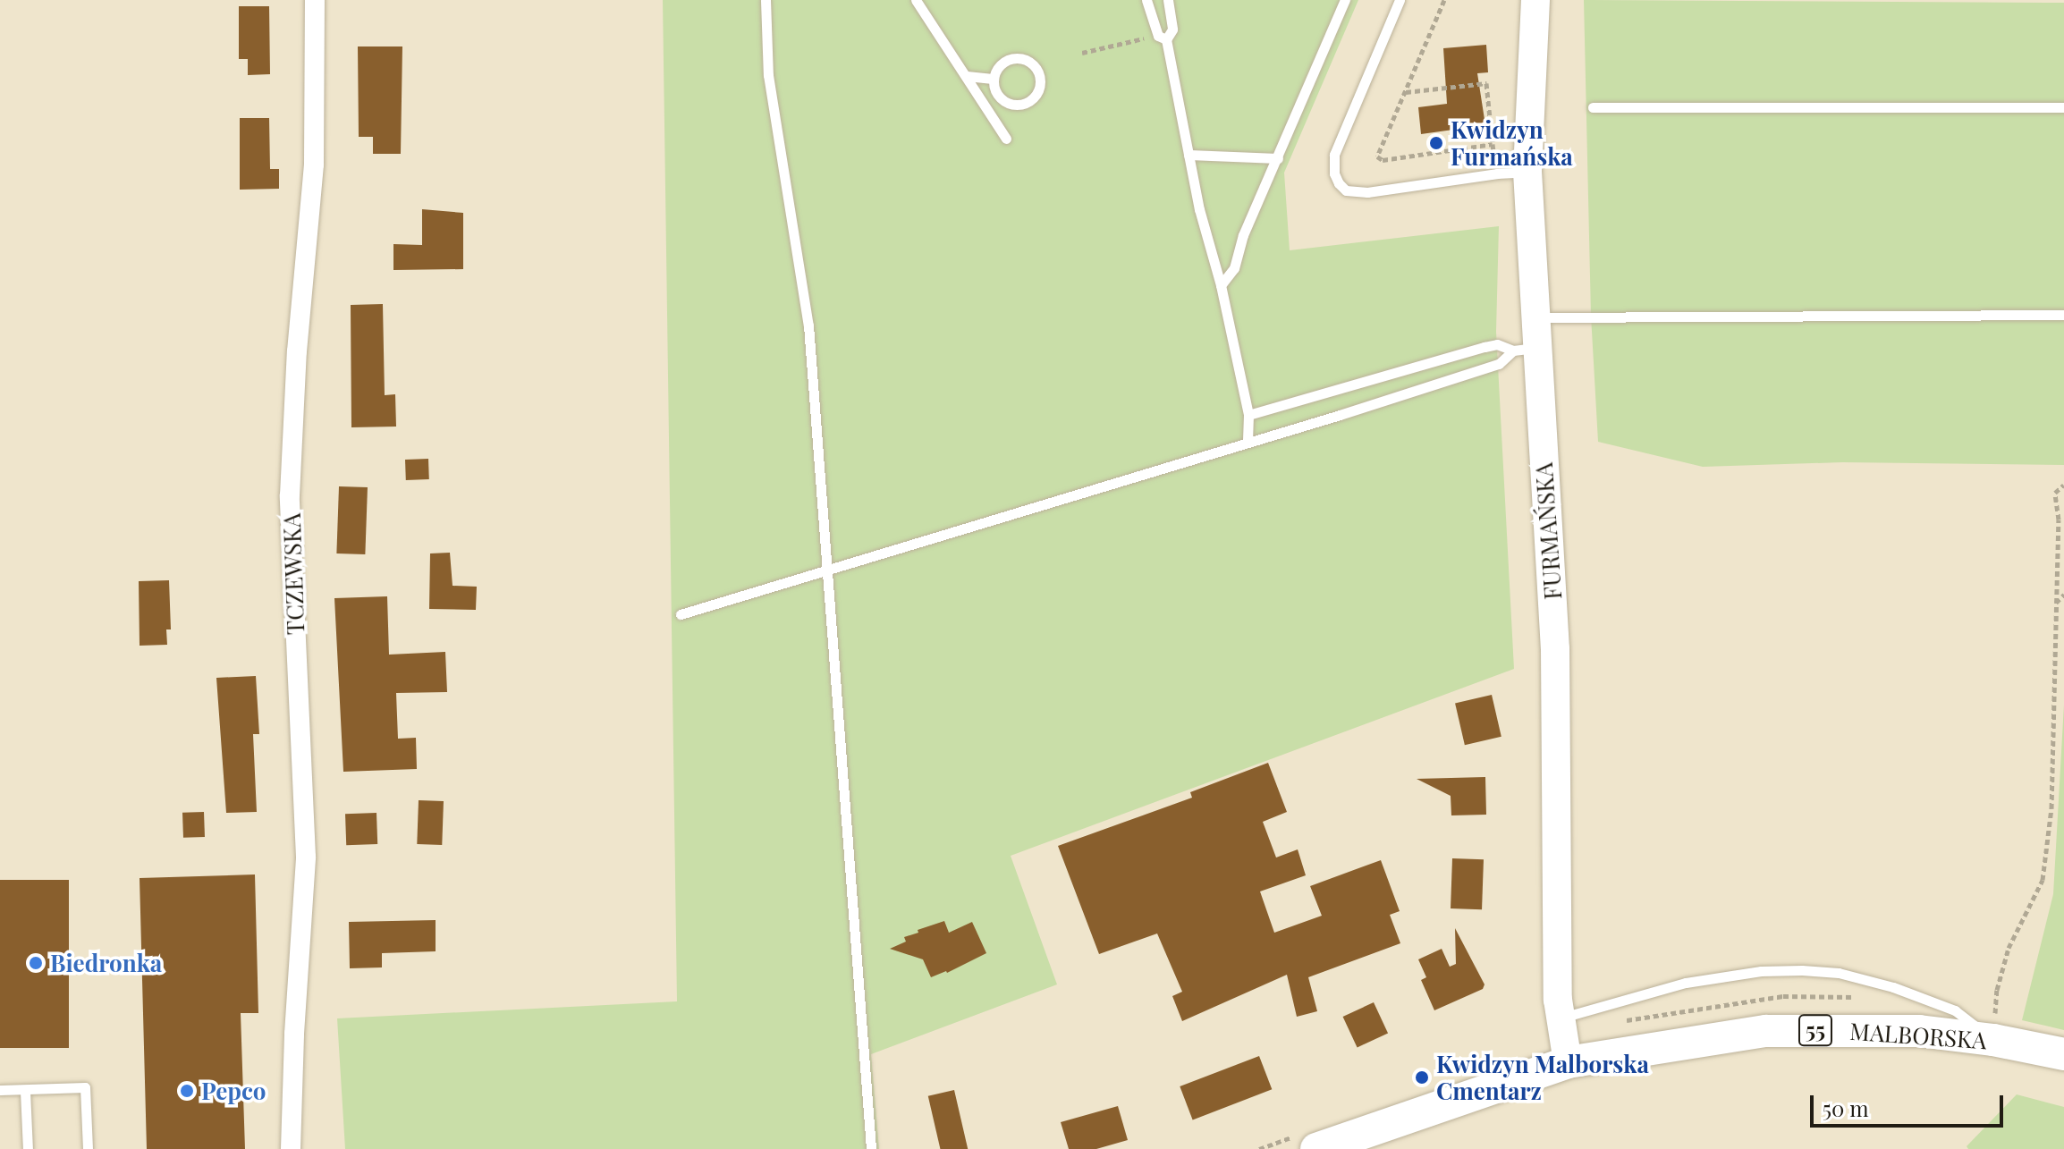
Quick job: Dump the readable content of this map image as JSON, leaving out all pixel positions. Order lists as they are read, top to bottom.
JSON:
{
  "streets": {
    "main road": ["55", "MALBORSKA"],
    "street": ["FURMAŃSKA", "TCZEWSKA"]
  },
  "crossings": [
    ["FURMAŃSKA", "MALBORSKA"]
  ],
  "places": [
    "Kwidzyn Furmańska",
    "Biedronka",
    "Kwidzyn Malborska Cmentarz",
    "Pepco"
  ],
  "scale_bar": "50 m"
}
